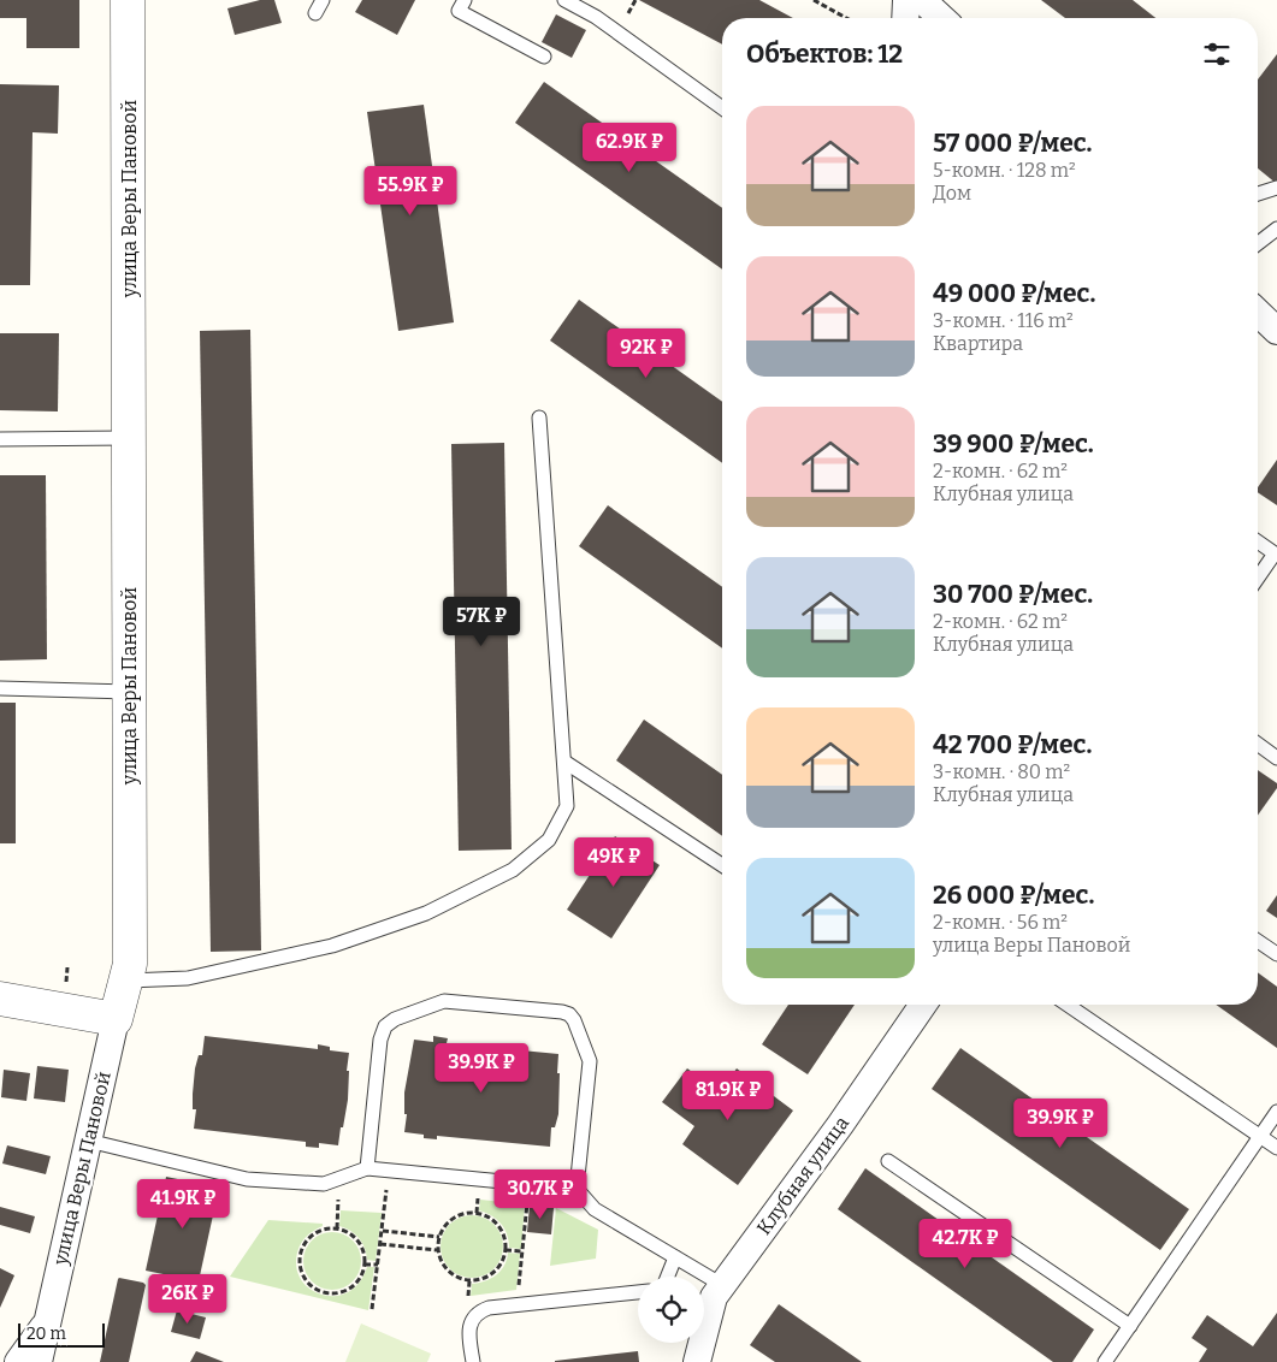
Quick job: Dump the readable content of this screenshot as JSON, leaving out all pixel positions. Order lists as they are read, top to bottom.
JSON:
{
  "streets": {
    "street": ["улица Веры Пановой", "Клубная улица"]
  },
  "scale_bar": "20 m",
  "page": {
    "heading": "Объектов: 12",
    "list": [
      {
        "name": "57 000 ₽/мес.",
        "note": "5-комн. · 128 m² · Дом"
      },
      {
        "name": "49 000 ₽/мес.",
        "note": "3-комн. · 116 m² · Квартира"
      },
      {
        "name": "39 900 ₽/мес.",
        "note": "2-комн. · 62 m² · Клубная улица"
      },
      {
        "name": "30 700 ₽/мес.",
        "note": "2-комн. · 62 m² · Клубная улица"
      },
      {
        "name": "42 700 ₽/мес.",
        "note": "3-комн. · 80 m² · Клубная улица"
      },
      {
        "name": "26 000 ₽/мес.",
        "note": "2-комн. · 56 m² · улица Веры Пановой"
      }
    ],
    "price": [
      "62.9K ₽",
      "55.9K ₽",
      "92K ₽",
      "57K ₽",
      "49K ₽",
      "39.9K ₽",
      "81.9K ₽",
      "39.9K ₽",
      "30.7K ₽",
      "41.9K ₽",
      "42.7K ₽",
      "26K ₽"
    ],
    "scale": "20 m"
  }
}
